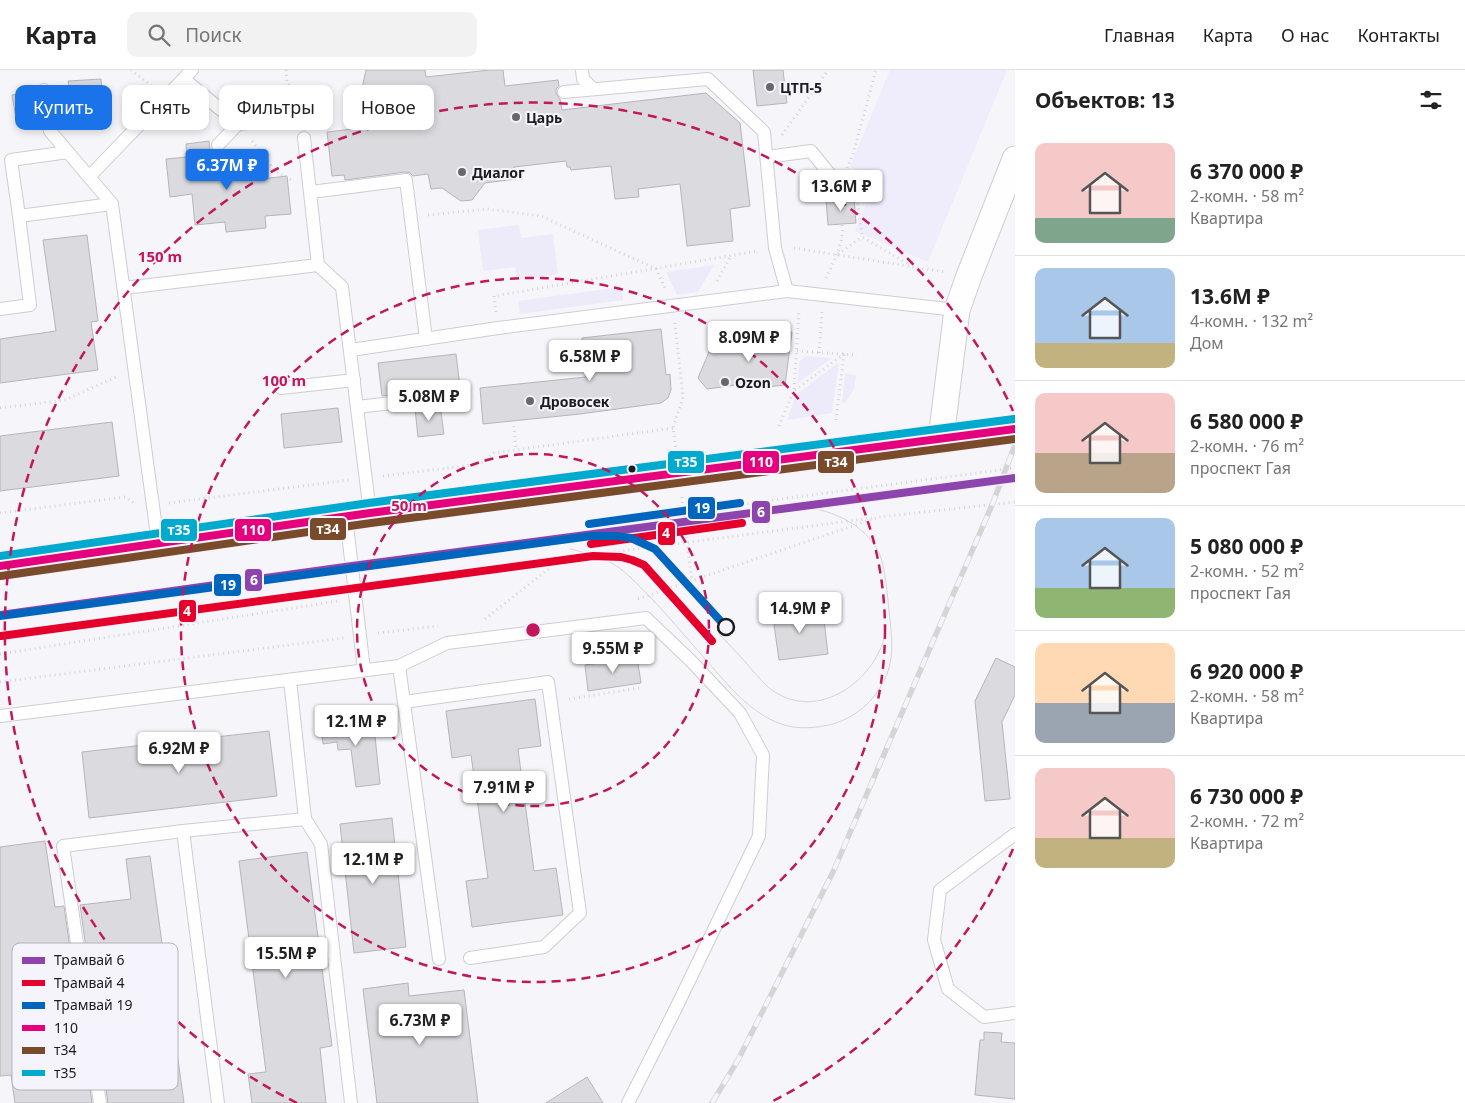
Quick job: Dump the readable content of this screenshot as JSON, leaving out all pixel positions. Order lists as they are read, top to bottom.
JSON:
{
  "places": [
    "ЦТП-5",
    "Царь",
    "Диалог",
    "Ozon",
    "Дровосек"
  ],
  "lines": [
    "transit line т35",
    "transit line 110",
    "transit line т34",
    "tram line 6",
    "tram line 19",
    "tram line 4"
  ],
  "legend": [
    "Трамвай 6",
    "Трамвай 4",
    "Трамвай 19",
    "110",
    "т34",
    "т35"
  ],
  "page": {
    "header": "Карта",
    "search": "Поиск",
    "nav": [
      "Главная",
      "Карта",
      "О нас",
      "Контакты"
    ],
    "heading": "Объектов: 13",
    "chip": [
      "Купить",
      "Снять",
      "Фильтры",
      "Новое"
    ],
    "list": [
      {
        "name": "6 370 000 ₽",
        "note": "2-комн. · 58 m² · Квартира"
      },
      {
        "name": "13.6M ₽",
        "note": "4-комн. · 132 m² · Дом"
      },
      {
        "name": "6 580 000 ₽",
        "note": "2-комн. · 76 m² · проспект Гая"
      },
      {
        "name": "5 080 000 ₽",
        "note": "2-комн. · 52 m² · проспект Гая"
      },
      {
        "name": "6 920 000 ₽",
        "note": "2-комн. · 58 m² · Квартира"
      },
      {
        "name": "6 730 000 ₽",
        "note": "2-комн. · 72 m² · Квартира"
      }
    ],
    "price": [
      "6.37M ₽",
      "13.6M ₽",
      "8.09M ₽",
      "6.58M ₽",
      "5.08M ₽",
      "14.9M ₽",
      "9.55M ₽",
      "12.1M ₽",
      "6.92M ₽",
      "7.91M ₽",
      "12.1M ₽",
      "15.5M ₽",
      "6.73M ₽"
    ]
  },
  "rings": ["150 m", "100 m", "50 m"]
}
